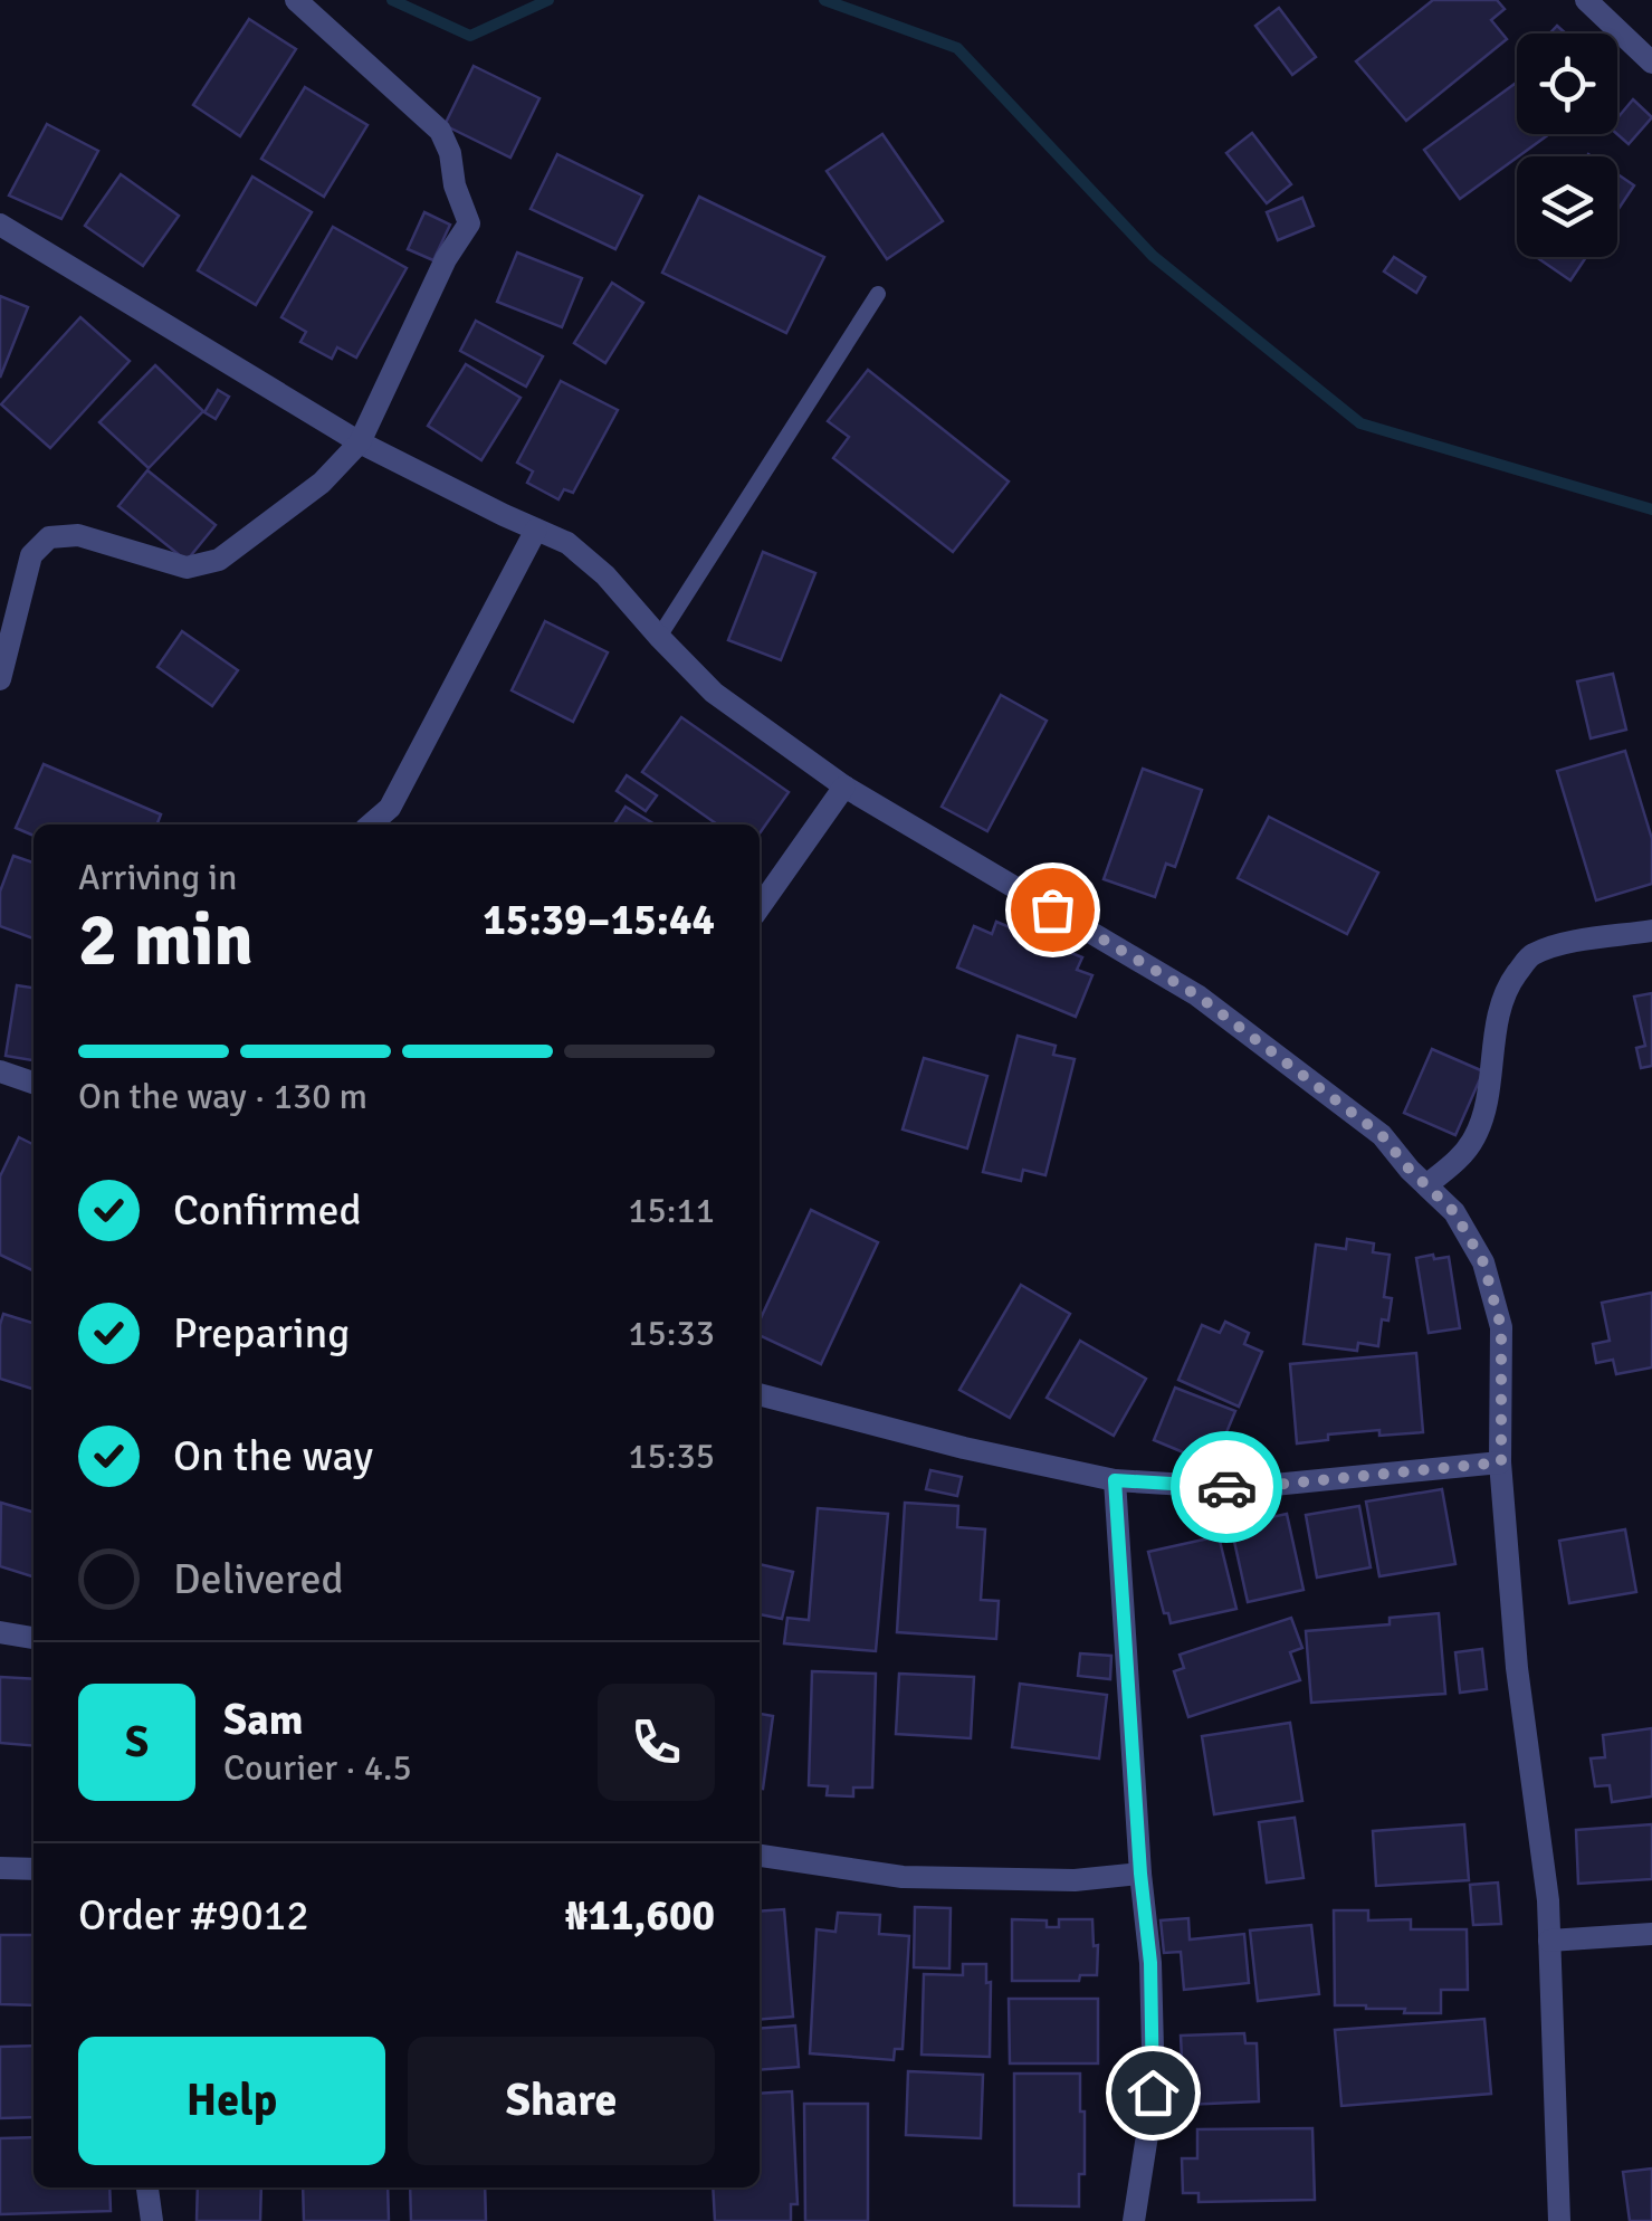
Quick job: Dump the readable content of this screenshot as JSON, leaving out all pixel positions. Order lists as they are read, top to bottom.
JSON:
{
  "page": {
    "heading": ["2 min", "Arriving in", "15:39–15:44"],
    "panel": [
      "Sam",
      "Courier · 4.5",
      "Order #9012",
      "₦11,600"
    ],
    "bar": "On the way · 130 m",
    "list": [
      ["Confirmed", "15:11"],
      ["Preparing", "15:33"],
      ["On the way", "15:35"],
      "Delivered"
    ],
    "round": "S",
    "buttons": ["Help", "Share"]
  }
}
